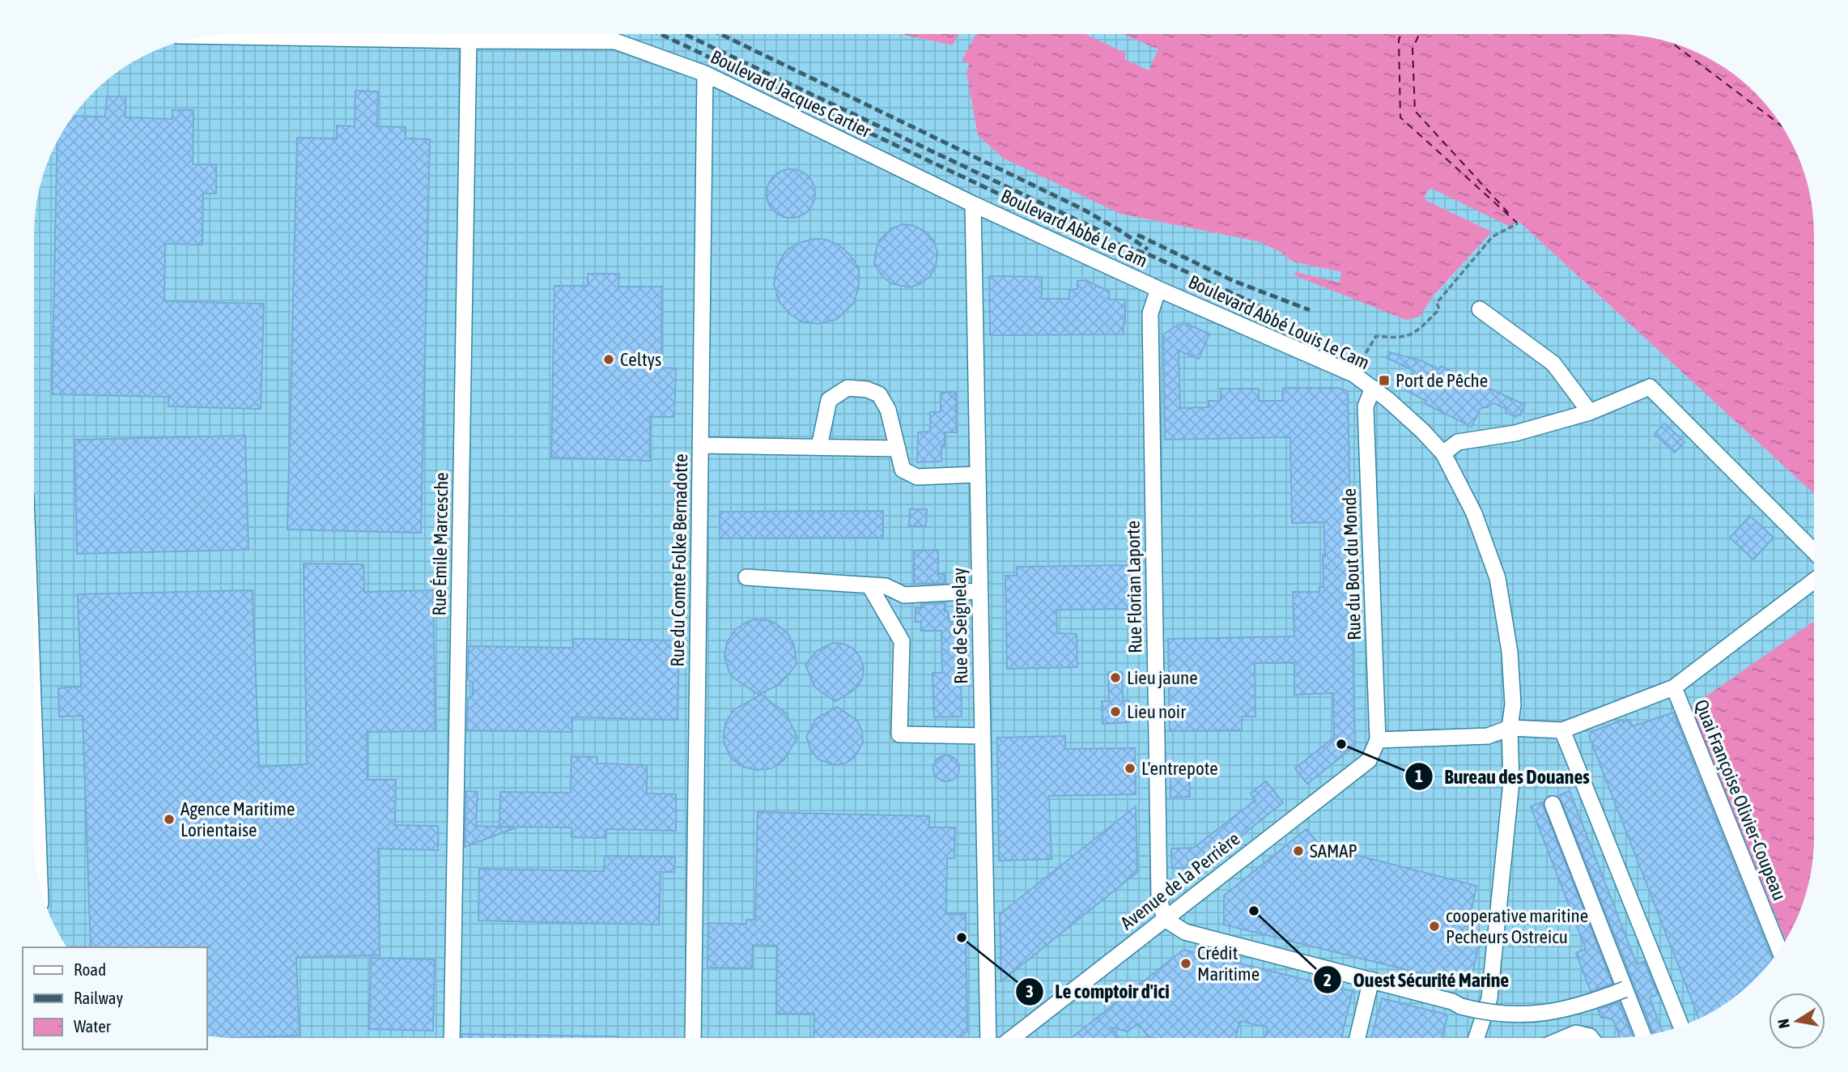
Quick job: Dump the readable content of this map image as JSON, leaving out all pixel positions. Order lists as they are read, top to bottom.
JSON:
{
  "streets": {
    "street": [
      "Boulevard Jacques Cartier",
      "Boulevard Abbé Le Cam",
      "Boulevard Abbé Louis Le Cam",
      "Rue Émile Marcesche",
      "Rue du Comte Folke Bernadotte",
      "Rue du Bout du Monde",
      "Rue Florian Laporte",
      "Rue de Seignelay",
      "Quai Françoise Olivier-Coupeau",
      "Avenue de la Perrière"
    ]
  },
  "crossings": [
    ["Boulevard Jacques Cartier", "Boulevard Abbé Le Cam"],
    ["Boulevard Jacques Cartier", "Rue Émile Marcesche"],
    ["Boulevard Jacques Cartier", "Rue du Comte Folke Bernadotte"],
    ["Boulevard Jacques Cartier", "Rue de Seignelay"],
    ["Boulevard Abbé Le Cam", "Boulevard Abbé Louis Le Cam"],
    ["Boulevard Abbé Le Cam", "Rue Florian Laporte"],
    ["Boulevard Abbé Le Cam", "Rue de Seignelay"],
    ["Boulevard Abbé Louis Le Cam", "Rue du Bout du Monde"],
    ["Boulevard Abbé Louis Le Cam", "Rue Florian Laporte"],
    ["Rue du Bout du Monde", "Avenue de la Perrière"],
    ["Rue Florian Laporte", "Avenue de la Perrière"]
  ],
  "places": {
    "other": [
      "Celtys",
      "Lieu jaune",
      "Lieu noir",
      "Bureau des Douanes",
      "L'entrepote",
      "Agence Maritime Lorientaise",
      "SAMAP",
      "Ouest Sécurité Marine",
      "cooperative maritine Pecheurs Ostreicu",
      "Le comptoir d'ici",
      "Crédit Maritime"
    ],
    "transit": ["Port de Pêche"]
  },
  "legend": ["Road", "Railway", "Water"],
  "north": "left"
}
